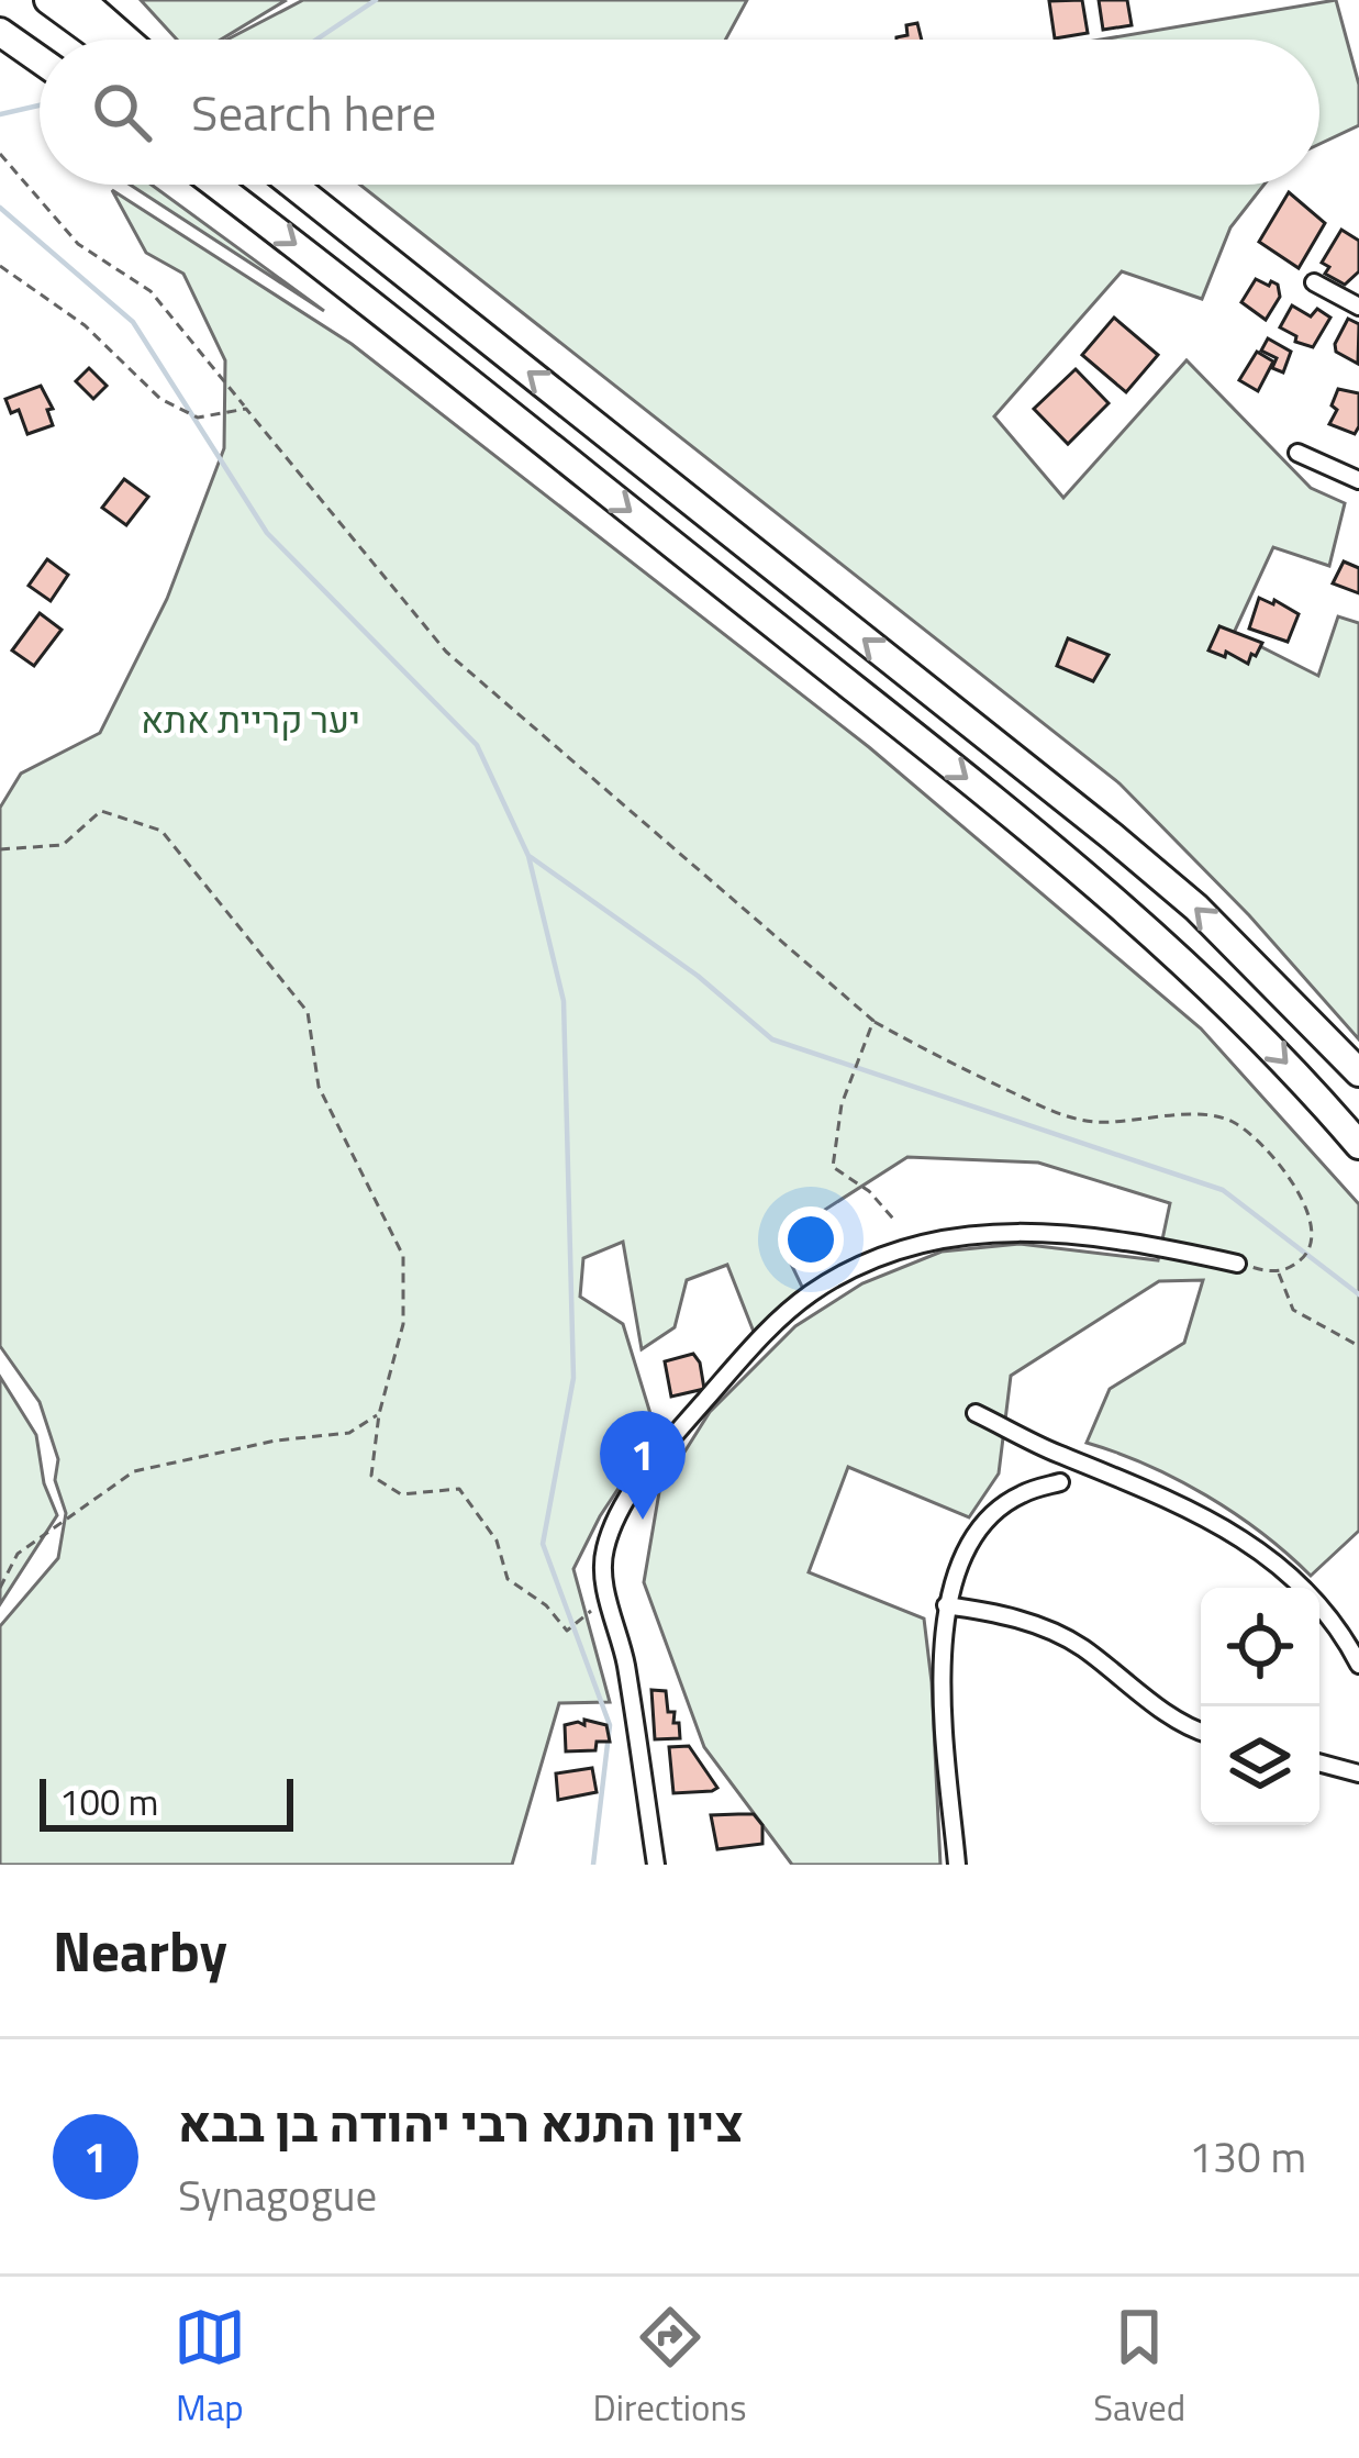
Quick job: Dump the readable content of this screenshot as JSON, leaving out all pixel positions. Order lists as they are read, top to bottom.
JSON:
{
  "parks": ["יער קריית אתא"],
  "scale_bar": "100 m",
  "page": {
    "search": "Search here",
    "pins": "1",
    "scale": "100 m",
    "heading": "Nearby",
    "list": [
      {
        "mark": "1",
        "name": "ציון התנא רבי יהודה בן בבא",
        "note": "Synagogue",
        "value": "130 m"
      }
    ],
    "nav": ["Map", "Directions", "Saved"]
  }
}
